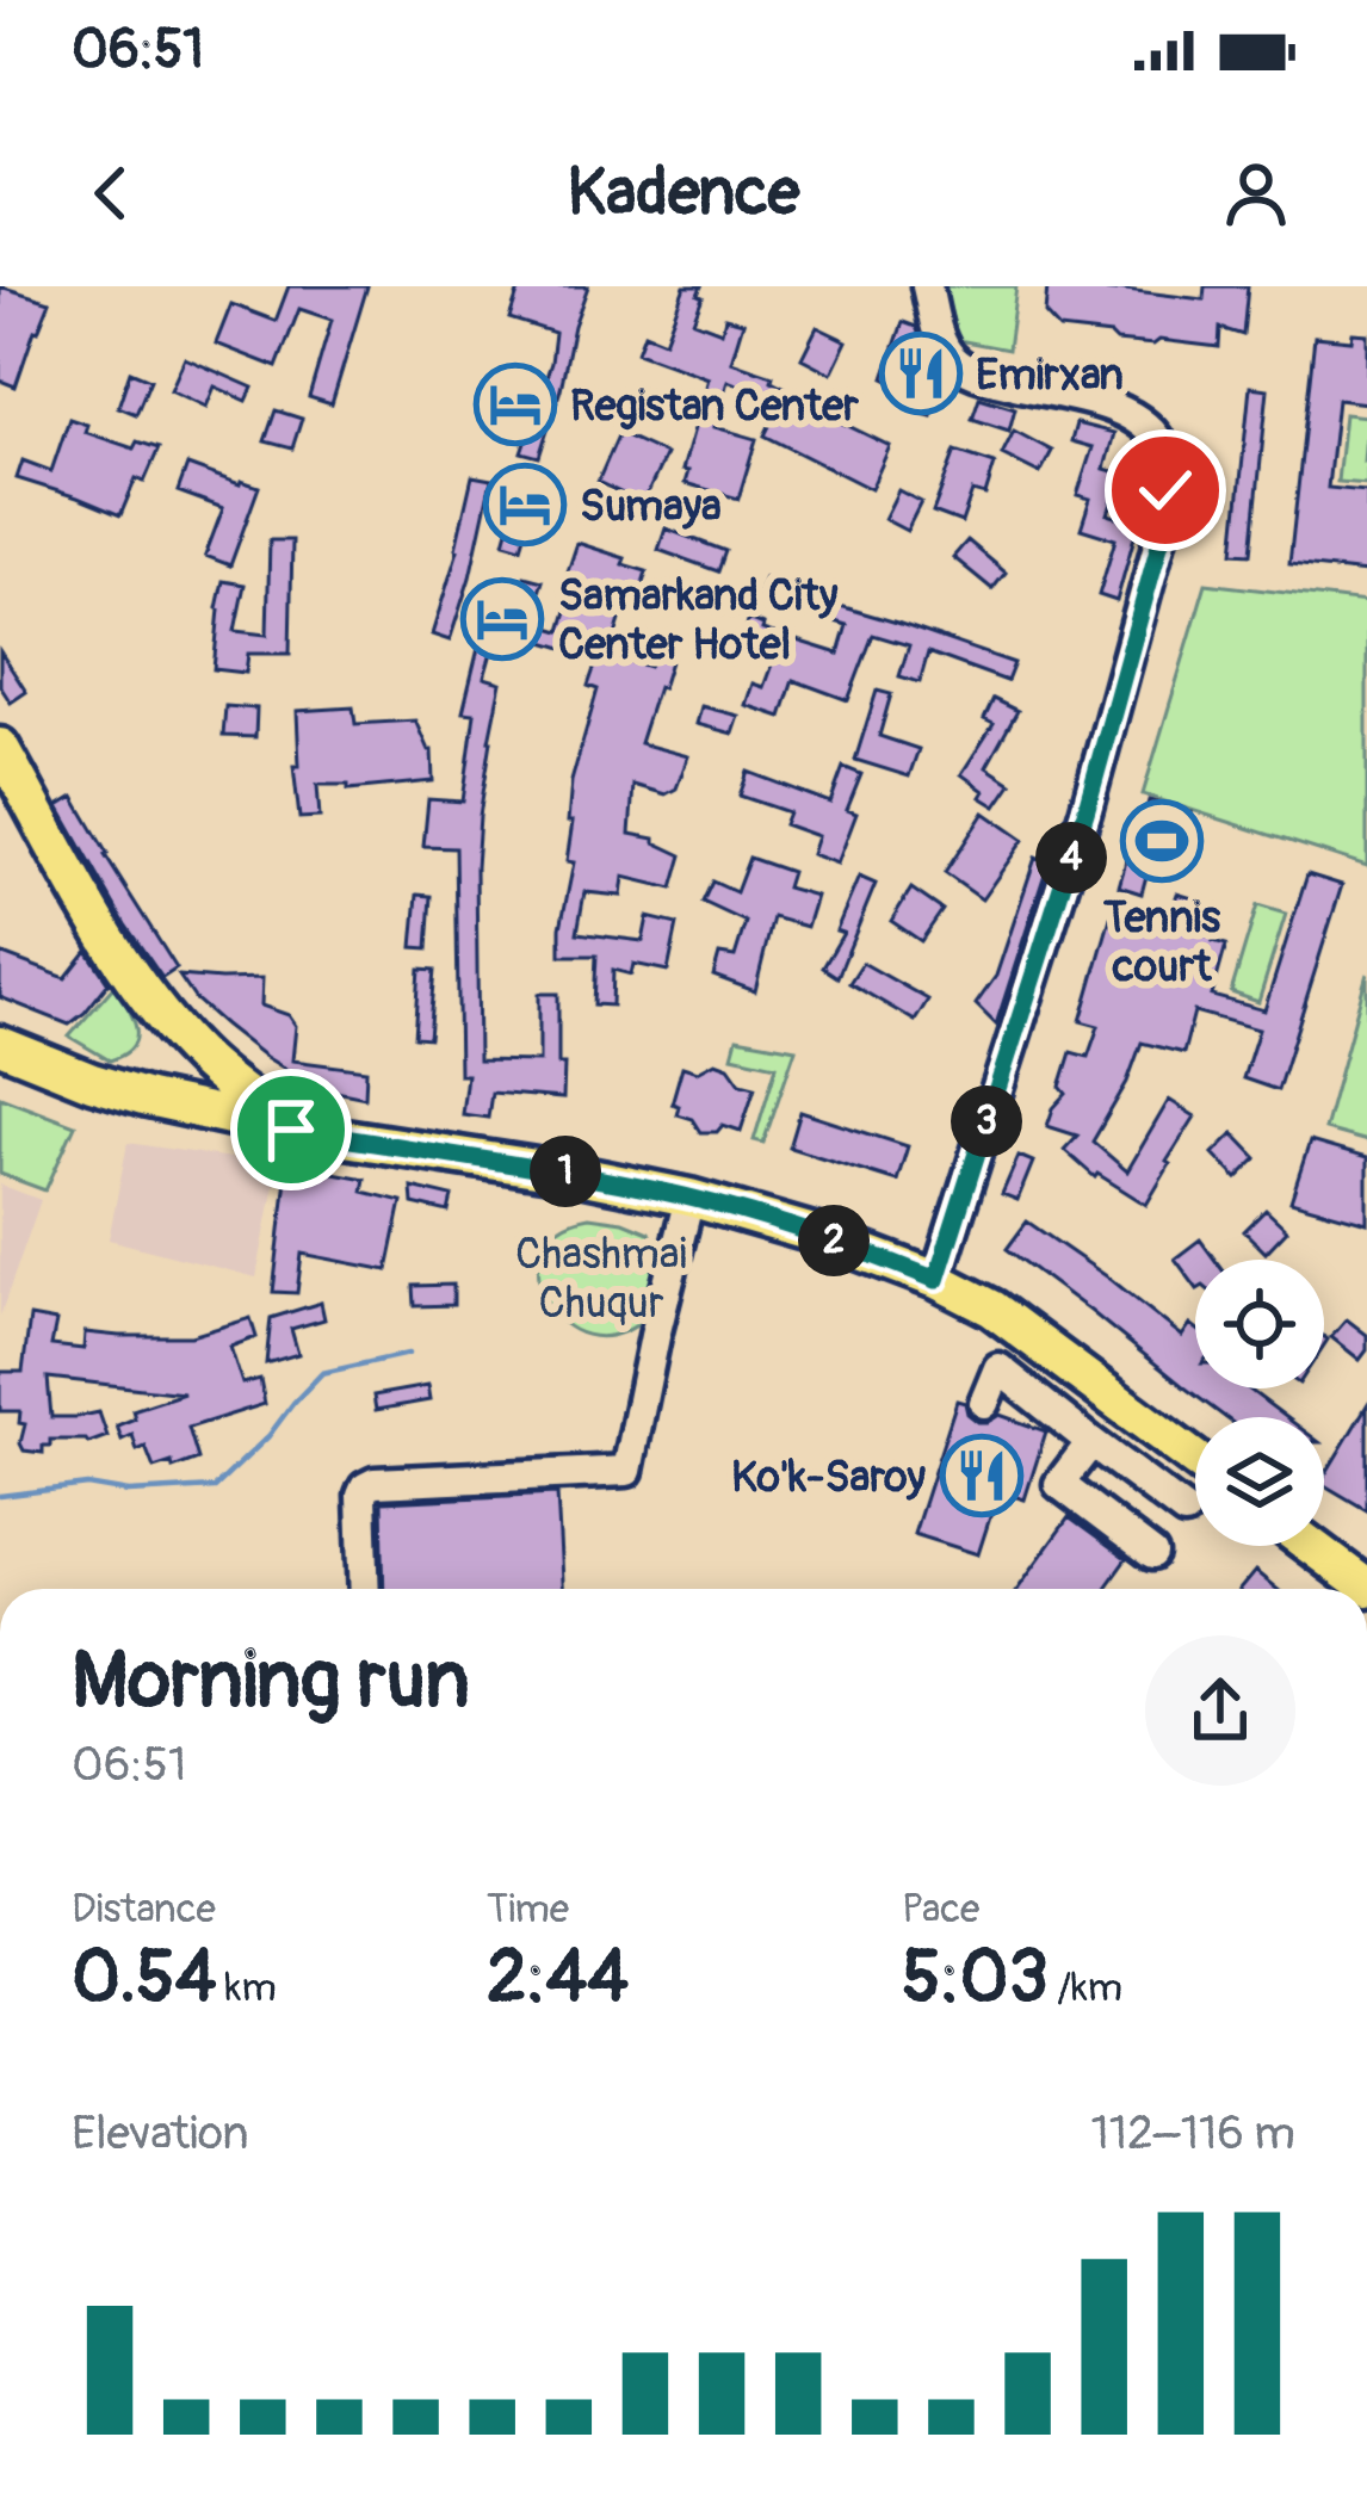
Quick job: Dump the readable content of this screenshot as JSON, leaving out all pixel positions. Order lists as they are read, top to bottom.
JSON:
{
  "parks": ["Chashmai Chuqur"],
  "places": {
    "restaurant": ["Emirxan", "Ko'k-Saroy"],
    "hotel": ["Registan Center", "Sumaya", "Samarkand City Center Hotel"],
    "sports": ["Tennis court"]
  },
  "page": {
    "status": "06:51",
    "header": "Kadence",
    "pins": [
      "4",
      "3",
      "1",
      "2"
    ],
    "heading": ["Morning run", "06:51"],
    "stats": [
      ["Distance", "0.54 km"],
      ["Time", "2:44"],
      ["Pace", "5:03 /km"]
    ],
    "chart": ["Elevation", "112–116 m"]
  }
}
